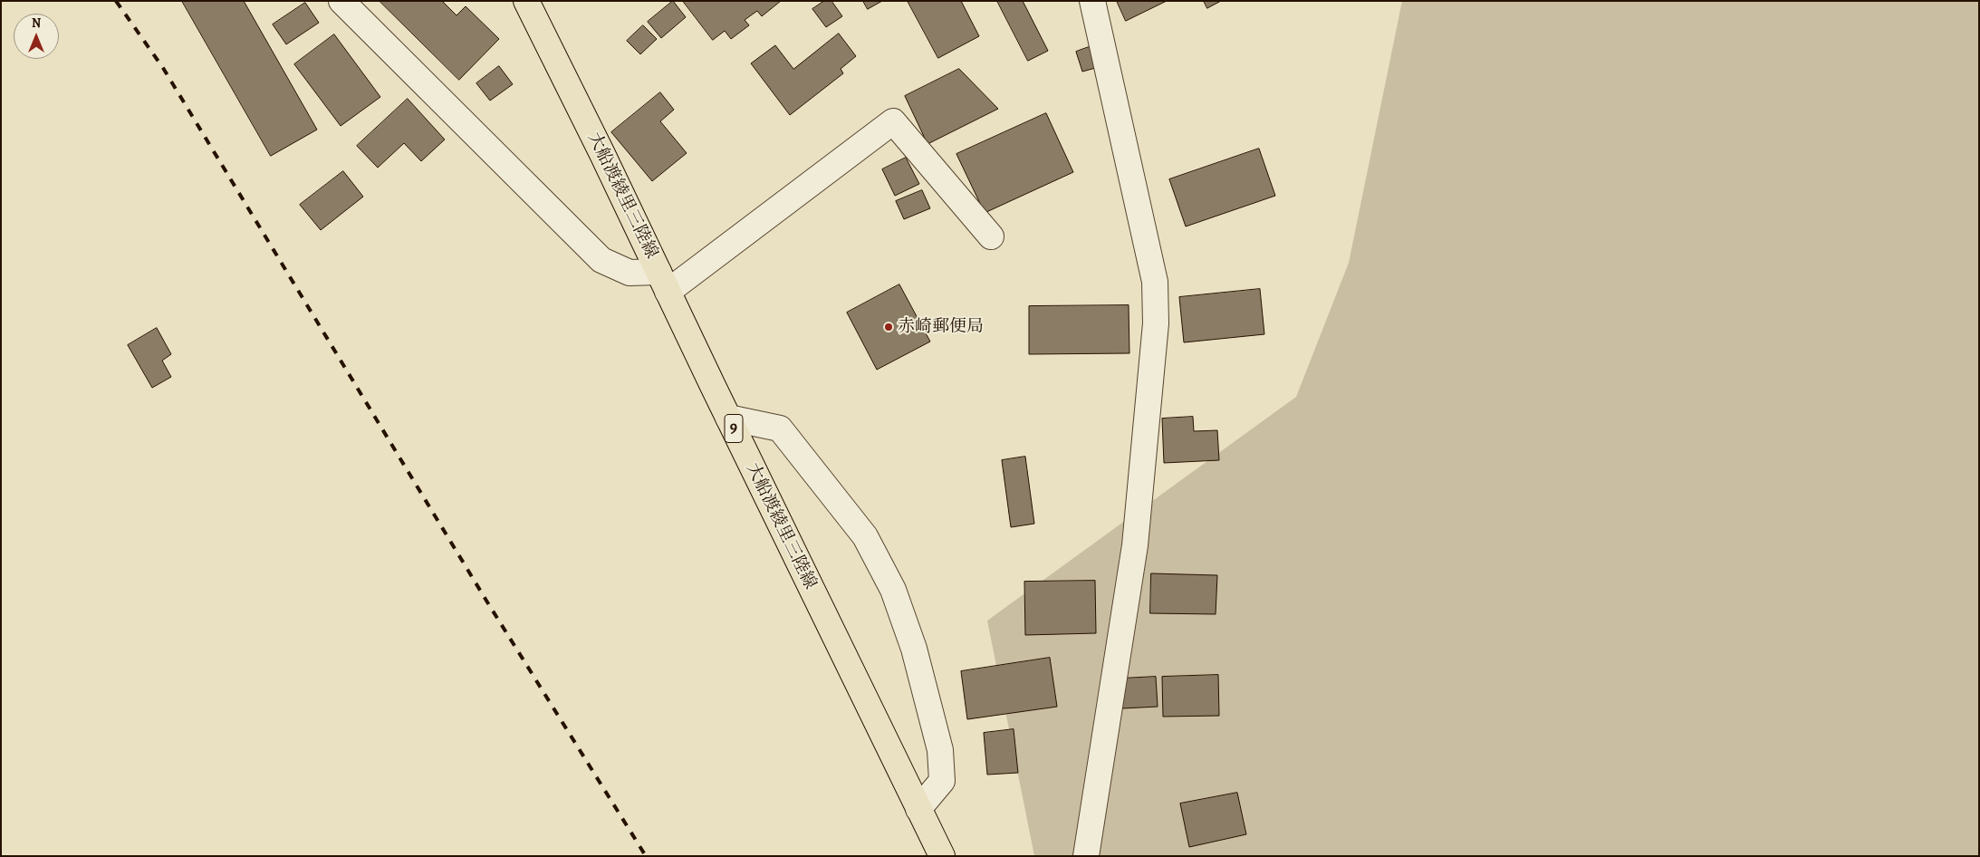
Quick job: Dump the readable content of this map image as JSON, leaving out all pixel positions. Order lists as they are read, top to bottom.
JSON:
{
  "streets": {
    "main road": ["大船渡綾里三陸線", "9"]
  },
  "places": ["赤崎郵便局"],
  "north": "top"
}
